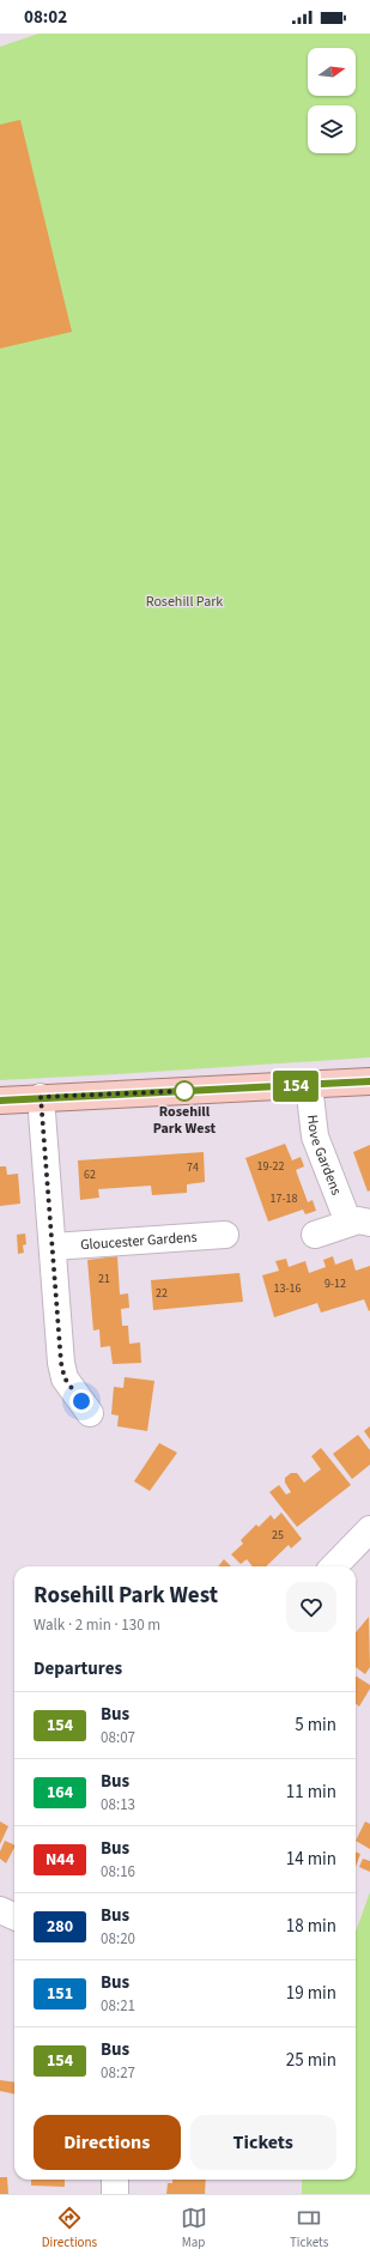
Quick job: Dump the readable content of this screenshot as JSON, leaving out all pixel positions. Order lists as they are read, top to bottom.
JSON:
{
  "streets": {
    "street": ["Hove Gardens", "Gloucester Gardens"]
  },
  "parks": ["Rosehill Park"],
  "places": ["Rosehill Park West"],
  "lines": ["bus line 154"],
  "house_numbers": [
    "19-22",
    "74",
    "62",
    "17-18",
    "21",
    "9-12",
    "13-16",
    "22",
    "25"
  ],
  "north": "right",
  "page": {
    "status": "08:02",
    "on_map": "154",
    "heading": [
      ["Rosehill Park West", "Walk · 2 min · 130 m"],
      "Departures"
    ],
    "list": [
      {
        "mark": "154",
        "name": "Bus",
        "note": "08:07",
        "value": "5 min"
      },
      {
        "mark": "164",
        "name": "Bus",
        "note": "08:13",
        "value": "11 min"
      },
      {
        "mark": "N44",
        "name": "Bus",
        "note": "08:16",
        "value": "14 min"
      },
      {
        "mark": "280",
        "name": "Bus",
        "note": "08:20",
        "value": "18 min"
      },
      {
        "mark": "151",
        "name": "Bus",
        "note": "08:21",
        "value": "19 min"
      },
      {
        "mark": "154",
        "name": "Bus",
        "note": "08:27",
        "value": "25 min"
      }
    ],
    "buttons": ["Directions", "Tickets"],
    "tabs": ["Directions", "Map", "Tickets"]
  }
}
